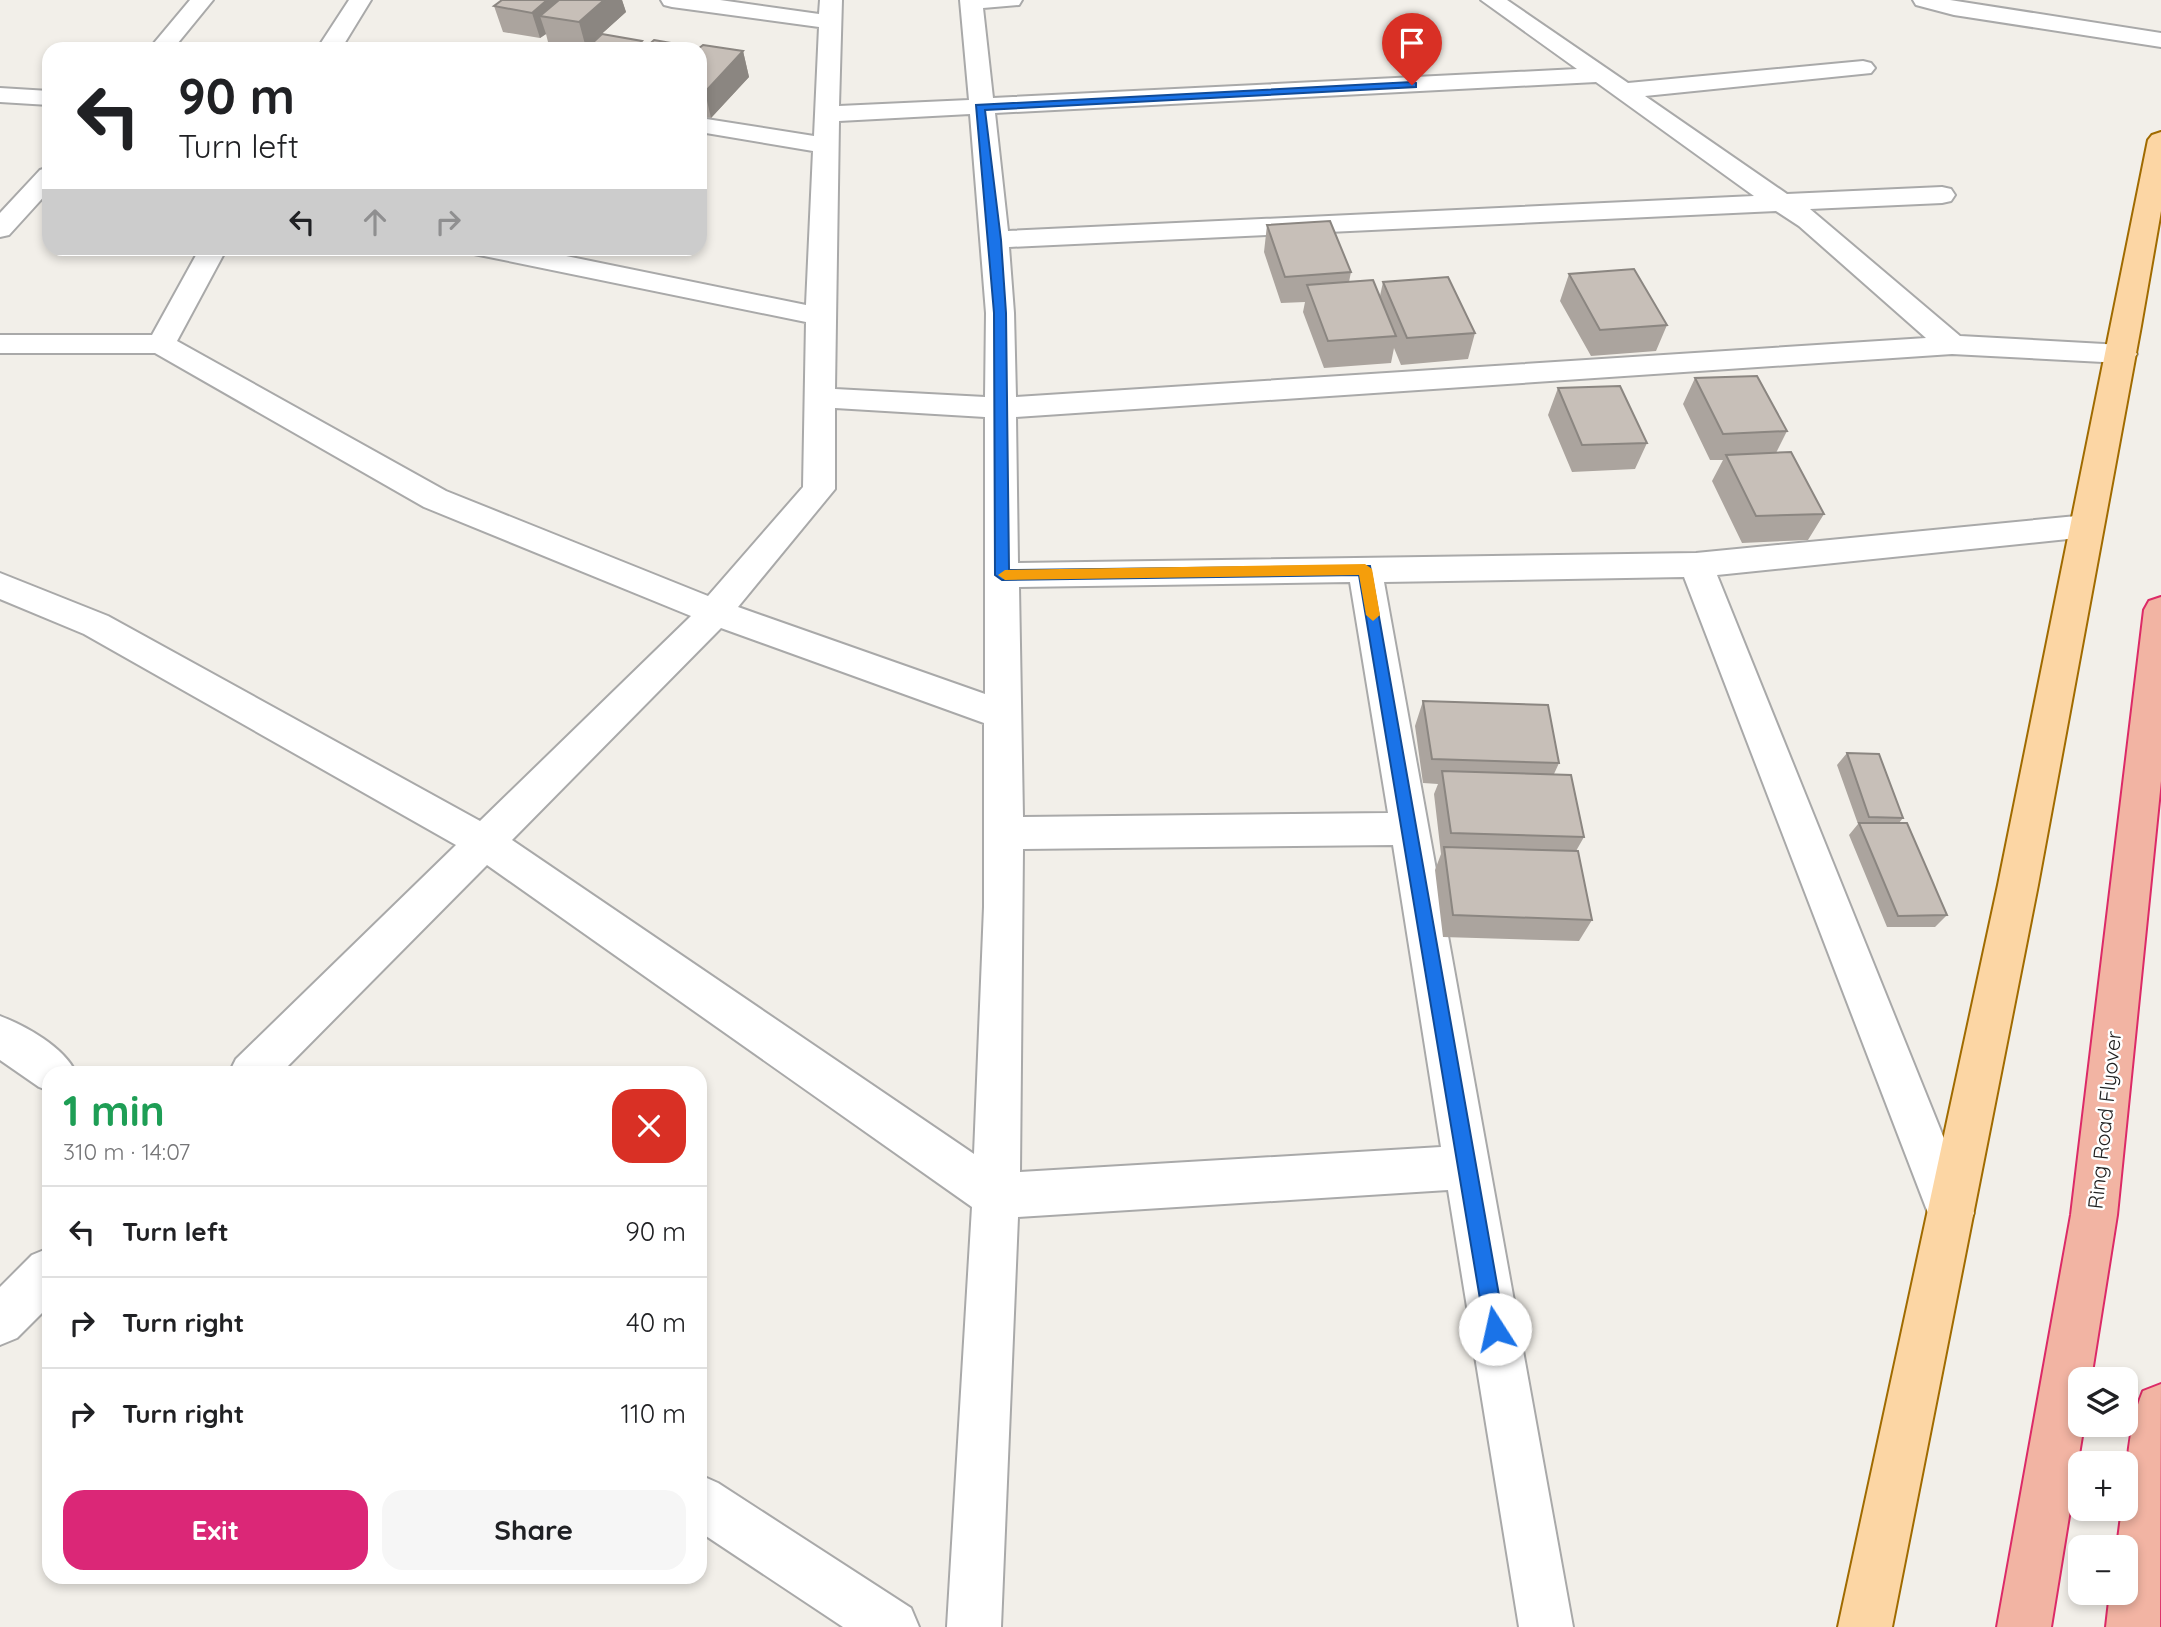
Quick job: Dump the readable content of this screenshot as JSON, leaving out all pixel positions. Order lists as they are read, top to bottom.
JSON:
{
  "streets": {
    "highway": ["Ring Road Flyover"]
  },
  "page": {
    "turn": ["90 m", "Turn left"],
    "heading": ["1 min", "310 m · 14:07"],
    "list": [
      {
        "name": "Turn left",
        "value": "90 m"
      },
      {
        "name": "Turn right",
        "value": "40 m"
      },
      {
        "name": "Turn right",
        "value": "110 m"
      }
    ],
    "map_buttons": ["+", "−"],
    "buttons": ["Exit", "Share"]
  }
}
